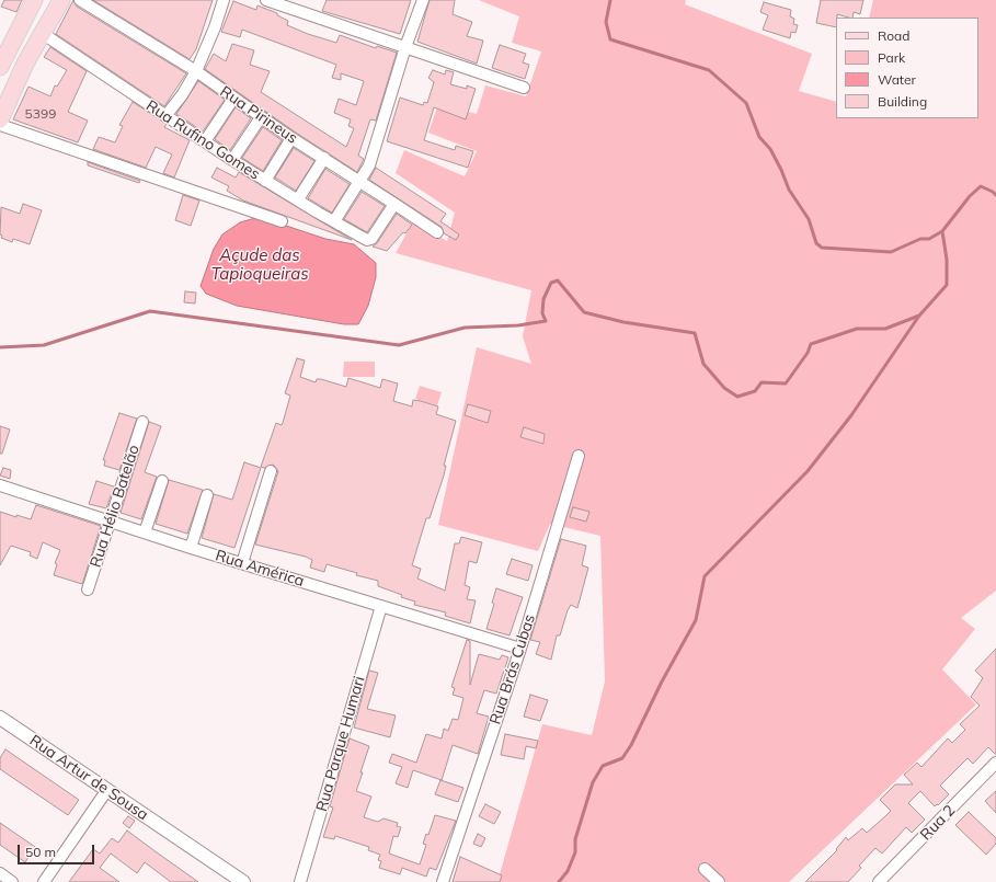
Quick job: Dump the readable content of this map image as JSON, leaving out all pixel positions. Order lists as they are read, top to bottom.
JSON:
{
  "streets": {
    "street": [
      "Rua Pirineus",
      "Rua Rufino Gomes",
      "Rua Hélio Batelão",
      "Rua América",
      "Rua Brás Cubas",
      "Rua Parque Humari",
      "Rua Artur de Sousa",
      "Rua 2"
    ]
  },
  "crossings": [
    ["Rua Pirineus", "Rua Rufino Gomes"],
    ["Rua Hélio Batelão", "Rua América"],
    ["Rua América", "Rua Brás Cubas"],
    ["Rua América", "Rua Parque Humari"]
  ],
  "water": ["Açude das Tapioqueiras"],
  "house_numbers": ["5399"],
  "legend": [
    "Road",
    "Park",
    "Water",
    "Building"
  ],
  "scale_bar": "50 m"
}
